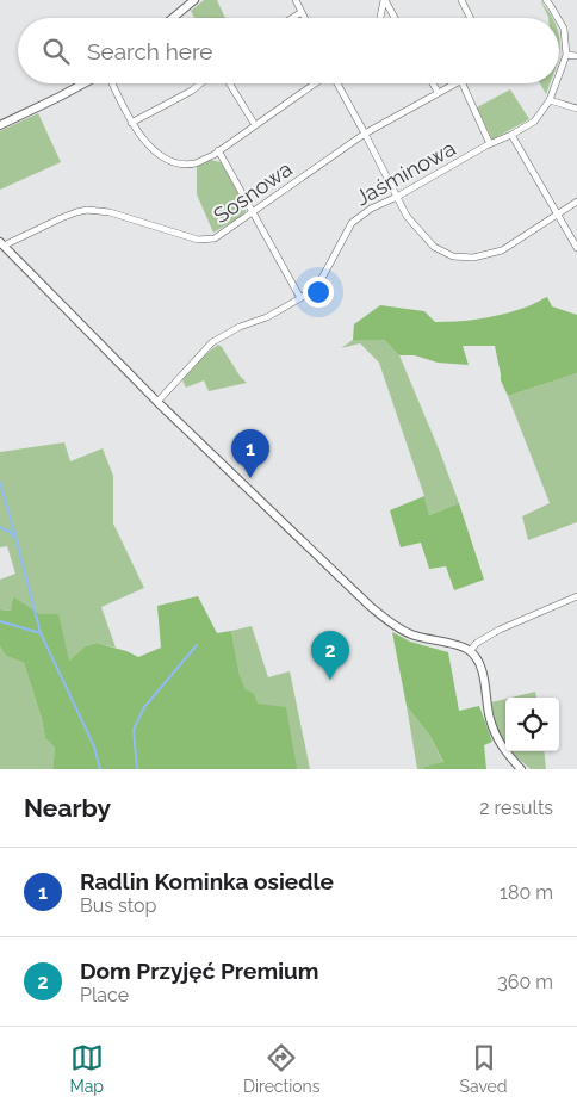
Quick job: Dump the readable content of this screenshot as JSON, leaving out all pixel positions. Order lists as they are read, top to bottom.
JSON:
{
  "streets": {
    "street": ["Jaśminowa", "Sosnowa"]
  },
  "page": {
    "search": "Search here",
    "pins": ["1", "2"],
    "heading": ["Nearby", "2 results"],
    "list": [
      {
        "mark": "1",
        "name": "Radlin Kominka osiedle",
        "note": "Bus stop",
        "value": "180 m"
      },
      {
        "mark": "2",
        "name": "Dom Przyjęć Premium",
        "note": "Place",
        "value": "360 m"
      }
    ],
    "nav": ["Map", "Directions", "Saved"]
  }
}
